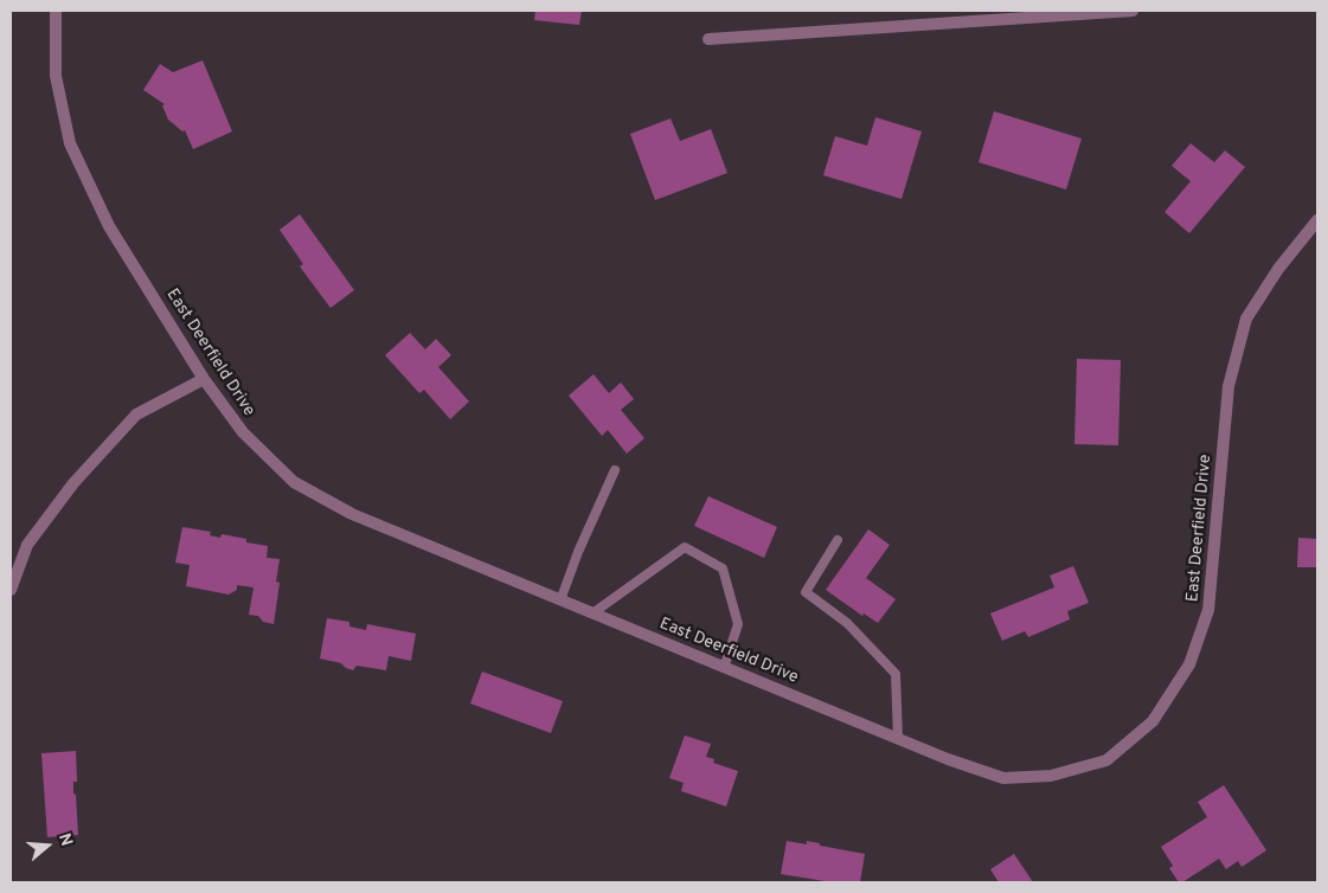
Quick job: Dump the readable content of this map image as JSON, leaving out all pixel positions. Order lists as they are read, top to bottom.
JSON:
{
  "streets": {
    "street": ["East Deerfield Drive"]
  },
  "north": "right"
}
